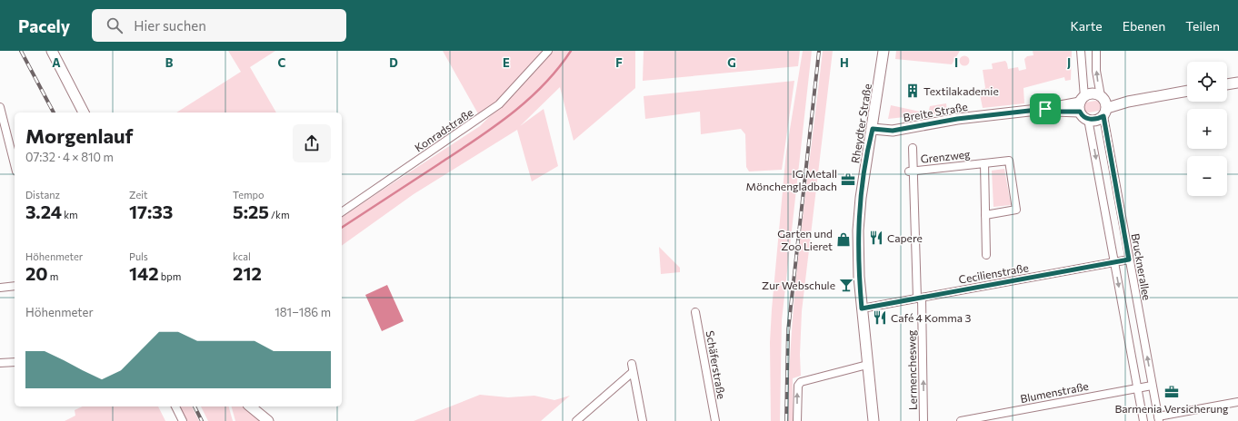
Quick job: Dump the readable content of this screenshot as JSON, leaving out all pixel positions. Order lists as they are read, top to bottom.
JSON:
{
  "streets": {
    "street": [
      "Breite Straße",
      "Rheydter Straße",
      "Konradstraße",
      "Grenzweg",
      "Brucknerallee",
      "Cecilienstraße",
      "Schäferstraße",
      "Lermenchesweg",
      "Blumenstraße"
    ]
  },
  "crossings": [
    ["Breite Straße", "Rheydter Straße"],
    ["Breite Straße", "Brucknerallee"],
    ["Rheydter Straße", "Cecilienstraße"],
    ["Grenzweg", "Lermenchesweg"],
    ["Brucknerallee", "Cecilienstraße"],
    ["Brucknerallee", "Blumenstraße"],
    ["Cecilienstraße", "Lermenchesweg"]
  ],
  "one_way": ["Lermenchesweg"],
  "places": {
    "building": ["Textilakademie"],
    "office": ["IG Metall Mönchengladbach", "Barmenia Versicherung"],
    "restaurant": ["Capere", "Café 4 Komma 3"],
    "shop": ["Garten und Zoo Lieret"],
    "bar": ["Zur Webschule"]
  },
  "page": {
    "header": "Pacely",
    "search": "Hier suchen",
    "nav": ["Karte", "Ebenen", "Teilen"],
    "map_buttons": ["+", "−"],
    "heading": ["Morgenlauf", "07:32 · 4 × 810 m"],
    "stats": [
      ["Distanz", "3.24 km"],
      ["Zeit", "17:33"],
      ["Tempo", "5:25 /km"],
      ["Höhenmeter", "20 m"],
      ["Puls", "142 bpm"],
      ["kcal", "212"]
    ],
    "chart": ["Höhenmeter", "181–186 m"]
  },
  "grid": {
    "columns": [
      "A",
      "B",
      "C",
      "D",
      "E",
      "F",
      "G",
      "H",
      "I",
      "J"
    ]
  }
}
